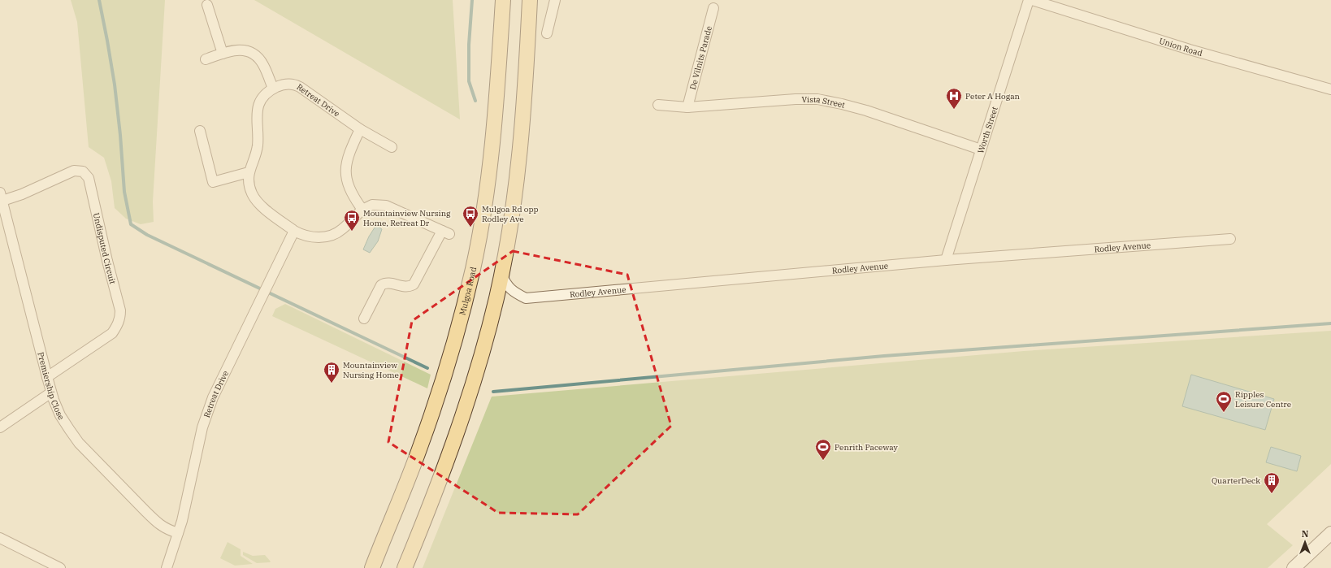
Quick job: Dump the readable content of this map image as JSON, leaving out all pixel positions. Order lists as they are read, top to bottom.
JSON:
{
  "streets": {
    "main road": ["Mulgoa Road"],
    "street": [
      "Union Road",
      "De Vilnits Parade",
      "Retreat Drive",
      "Vista Street",
      "Worth Street",
      "Rodley Avenue",
      "Undisputed Circuit",
      "Premiership Close"
    ]
  },
  "crossings": [
    ["De Vilnits Parade", "Vista Street"],
    ["Retreat Drive", "Premiership Close"],
    ["Vista Street", "Worth Street"],
    ["Worth Street", "Rodley Avenue"],
    ["Undisputed Circuit", "Premiership Close"]
  ],
  "places": {
    "hospital": ["Peter A Hogan"],
    "bus stop": ["Mulgoa Rd opp Rodley Ave", "Mountainview Nursing Home, Retreat Dr"],
    "building": ["Mountainview Nursing Home", "QuarterDeck"],
    "sports": ["Ripples Leisure Centre", "Penrith Paceway"]
  },
  "north": "top"
}
